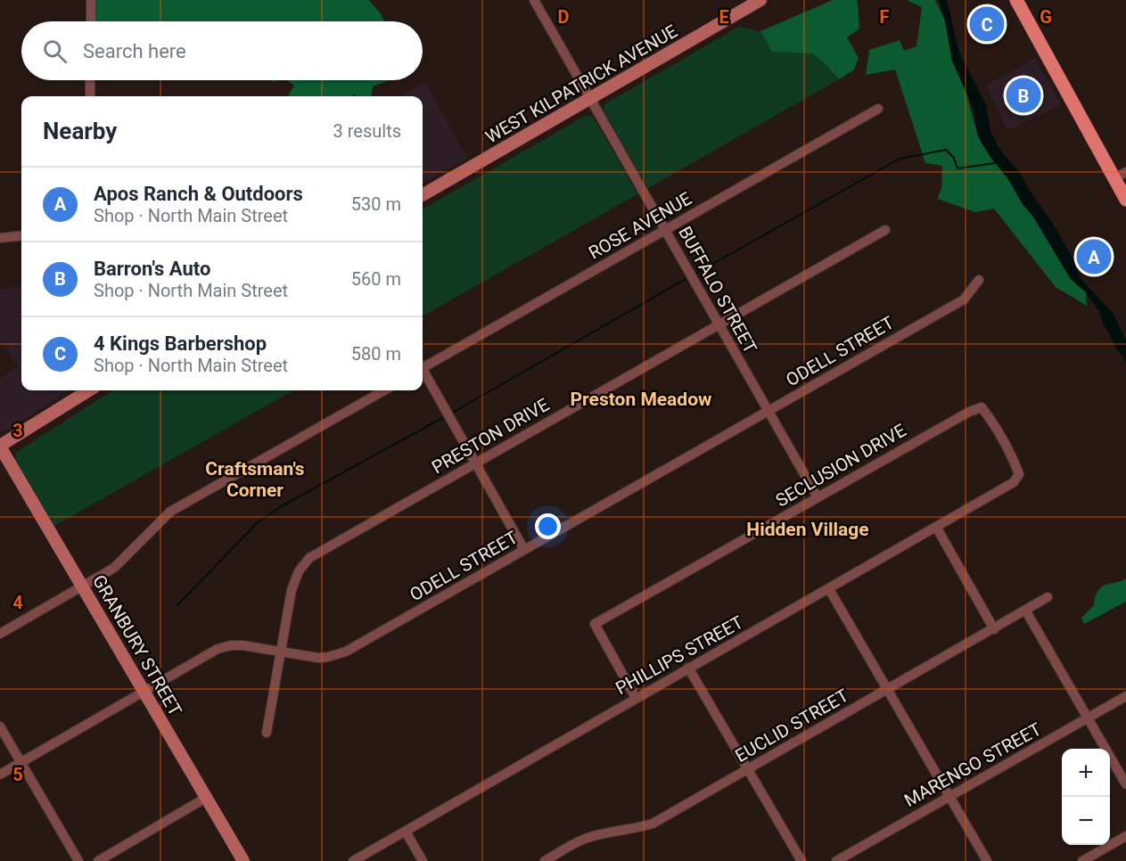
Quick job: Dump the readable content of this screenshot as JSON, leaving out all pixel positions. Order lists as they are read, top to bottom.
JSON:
{
  "streets": {
    "main road": ["WEST KILPATRICK AVENUE", "GRANBURY STREET"],
    "street": [
      "ROSE AVENUE",
      "BUFFALO STREET",
      "ODELL STREET",
      "PRESTON DRIVE",
      "SECLUSION DRIVE",
      "PHILLIPS STREET",
      "EUCLID STREET",
      "MARENGO STREET"
    ]
  },
  "crossings": [
    ["WEST KILPATRICK AVENUE", "BUFFALO STREET"],
    ["ROSE AVENUE", "BUFFALO STREET"],
    ["BUFFALO STREET", "ODELL STREET"],
    ["BUFFALO STREET", "PRESTON DRIVE"],
    ["BUFFALO STREET", "SECLUSION DRIVE"],
    ["ODELL STREET", "PRESTON DRIVE"],
    ["ODELL STREET", "GRANBURY STREET"],
    ["SECLUSION DRIVE", "PHILLIPS STREET"]
  ],
  "districts": ["Preston Meadow", "Craftsman's Corner", "Hidden Village"],
  "page": {
    "pins": ["C", "B", "A"],
    "search": "Search here",
    "heading": ["Nearby", "3 results"],
    "list": [
      {
        "mark": "A",
        "name": "Apos Ranch & Outdoors",
        "note": "Shop · North Main Street",
        "value": "530 m"
      },
      {
        "mark": "B",
        "name": "Barron's Auto",
        "note": "Shop · North Main Street",
        "value": "560 m"
      },
      {
        "mark": "C",
        "name": "4 Kings Barbershop",
        "note": "Shop · North Main Street",
        "value": "580 m"
      }
    ],
    "map_buttons": ["+", "−"]
  },
  "grid": {
    "columns": [
      "D",
      "E",
      "F",
      "G"
    ],
    "rows": ["3", "4", "5"]
  }
}
